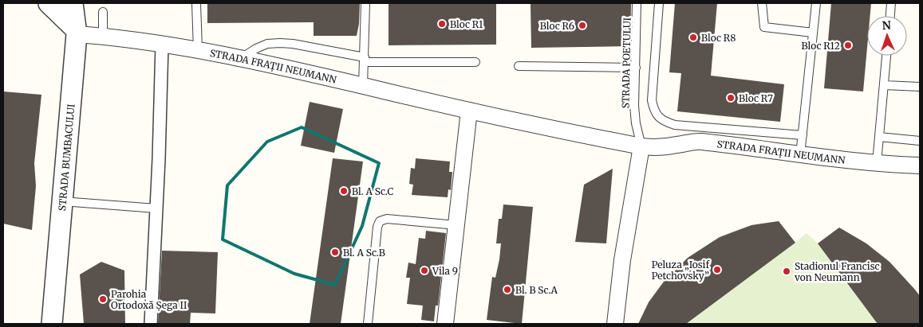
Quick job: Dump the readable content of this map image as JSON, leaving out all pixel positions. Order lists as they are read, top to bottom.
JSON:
{
  "streets": {
    "street": ["STRADA FRAȚII NEUMANN", "STRADA BUMBACULUI"],
    "lane": ["STRADA POETULUI"]
  },
  "crossings": [
    ["STRADA POETULUI", "STRADA FRAȚII NEUMANN"],
    ["STRADA FRAȚII NEUMANN", "STRADA BUMBACULUI"]
  ],
  "places": [
    "Bloc R1",
    "Bloc R6",
    "Bloc R8",
    "Bloc R12",
    "Bloc R7",
    "Bl. A Sc.C",
    "Bl. A Sc.B",
    "Peluza „Iosif Petchovsky”",
    "Vila 9",
    "Stadionul Francisc von Neumann",
    "Bl. B Sc.A",
    "Parohia Ortodoxă Șega II"
  ],
  "north": "top"
}
